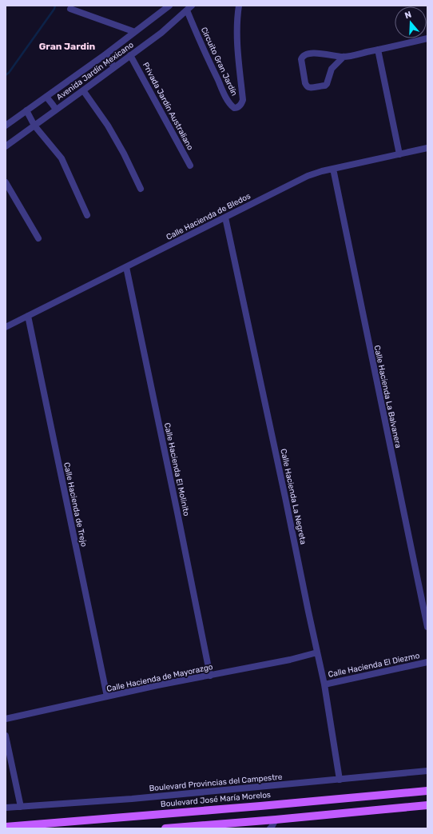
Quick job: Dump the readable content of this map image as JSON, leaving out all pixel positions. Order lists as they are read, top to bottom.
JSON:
{
  "streets": {
    "main road": ["Boulevard José María Morelos"],
    "street": [
      "Circuito Gran Jardín",
      "Avenida Jardín Mexicano",
      "Privada Jardín Australiano",
      "Calle Hacienda de Bledos",
      "Calle Hacienda La Balvanera",
      "Calle Hacienda El Molinito",
      "Calle Hacienda La Negreta",
      "Calle Hacienda de Trejo",
      "Calle Hacienda El Diezmo",
      "Calle Hacienda de Mayorazgo",
      "Boulevard Provincias del Campestre"
    ]
  },
  "crossings": [
    ["Circuito Gran Jardín", "Avenida Jardín Mexicano"],
    ["Avenida Jardín Mexicano", "Privada Jardín Australiano"],
    ["Calle Hacienda de Bledos", "Calle Hacienda La Balvanera"],
    ["Calle Hacienda de Bledos", "Calle Hacienda El Molinito"],
    ["Calle Hacienda de Bledos", "Calle Hacienda La Negreta"],
    ["Calle Hacienda de Bledos", "Calle Hacienda de Trejo"],
    ["Calle Hacienda El Molinito", "Calle Hacienda de Mayorazgo"],
    ["Calle Hacienda La Negreta", "Calle Hacienda El Diezmo"],
    ["Calle Hacienda La Negreta", "Calle Hacienda de Mayorazgo"],
    ["Calle Hacienda La Negreta", "Boulevard Provincias del Campestre"],
    ["Calle Hacienda de Trejo", "Calle Hacienda de Mayorazgo"]
  ],
  "districts": ["Gran Jardin"],
  "north": "top"
}
